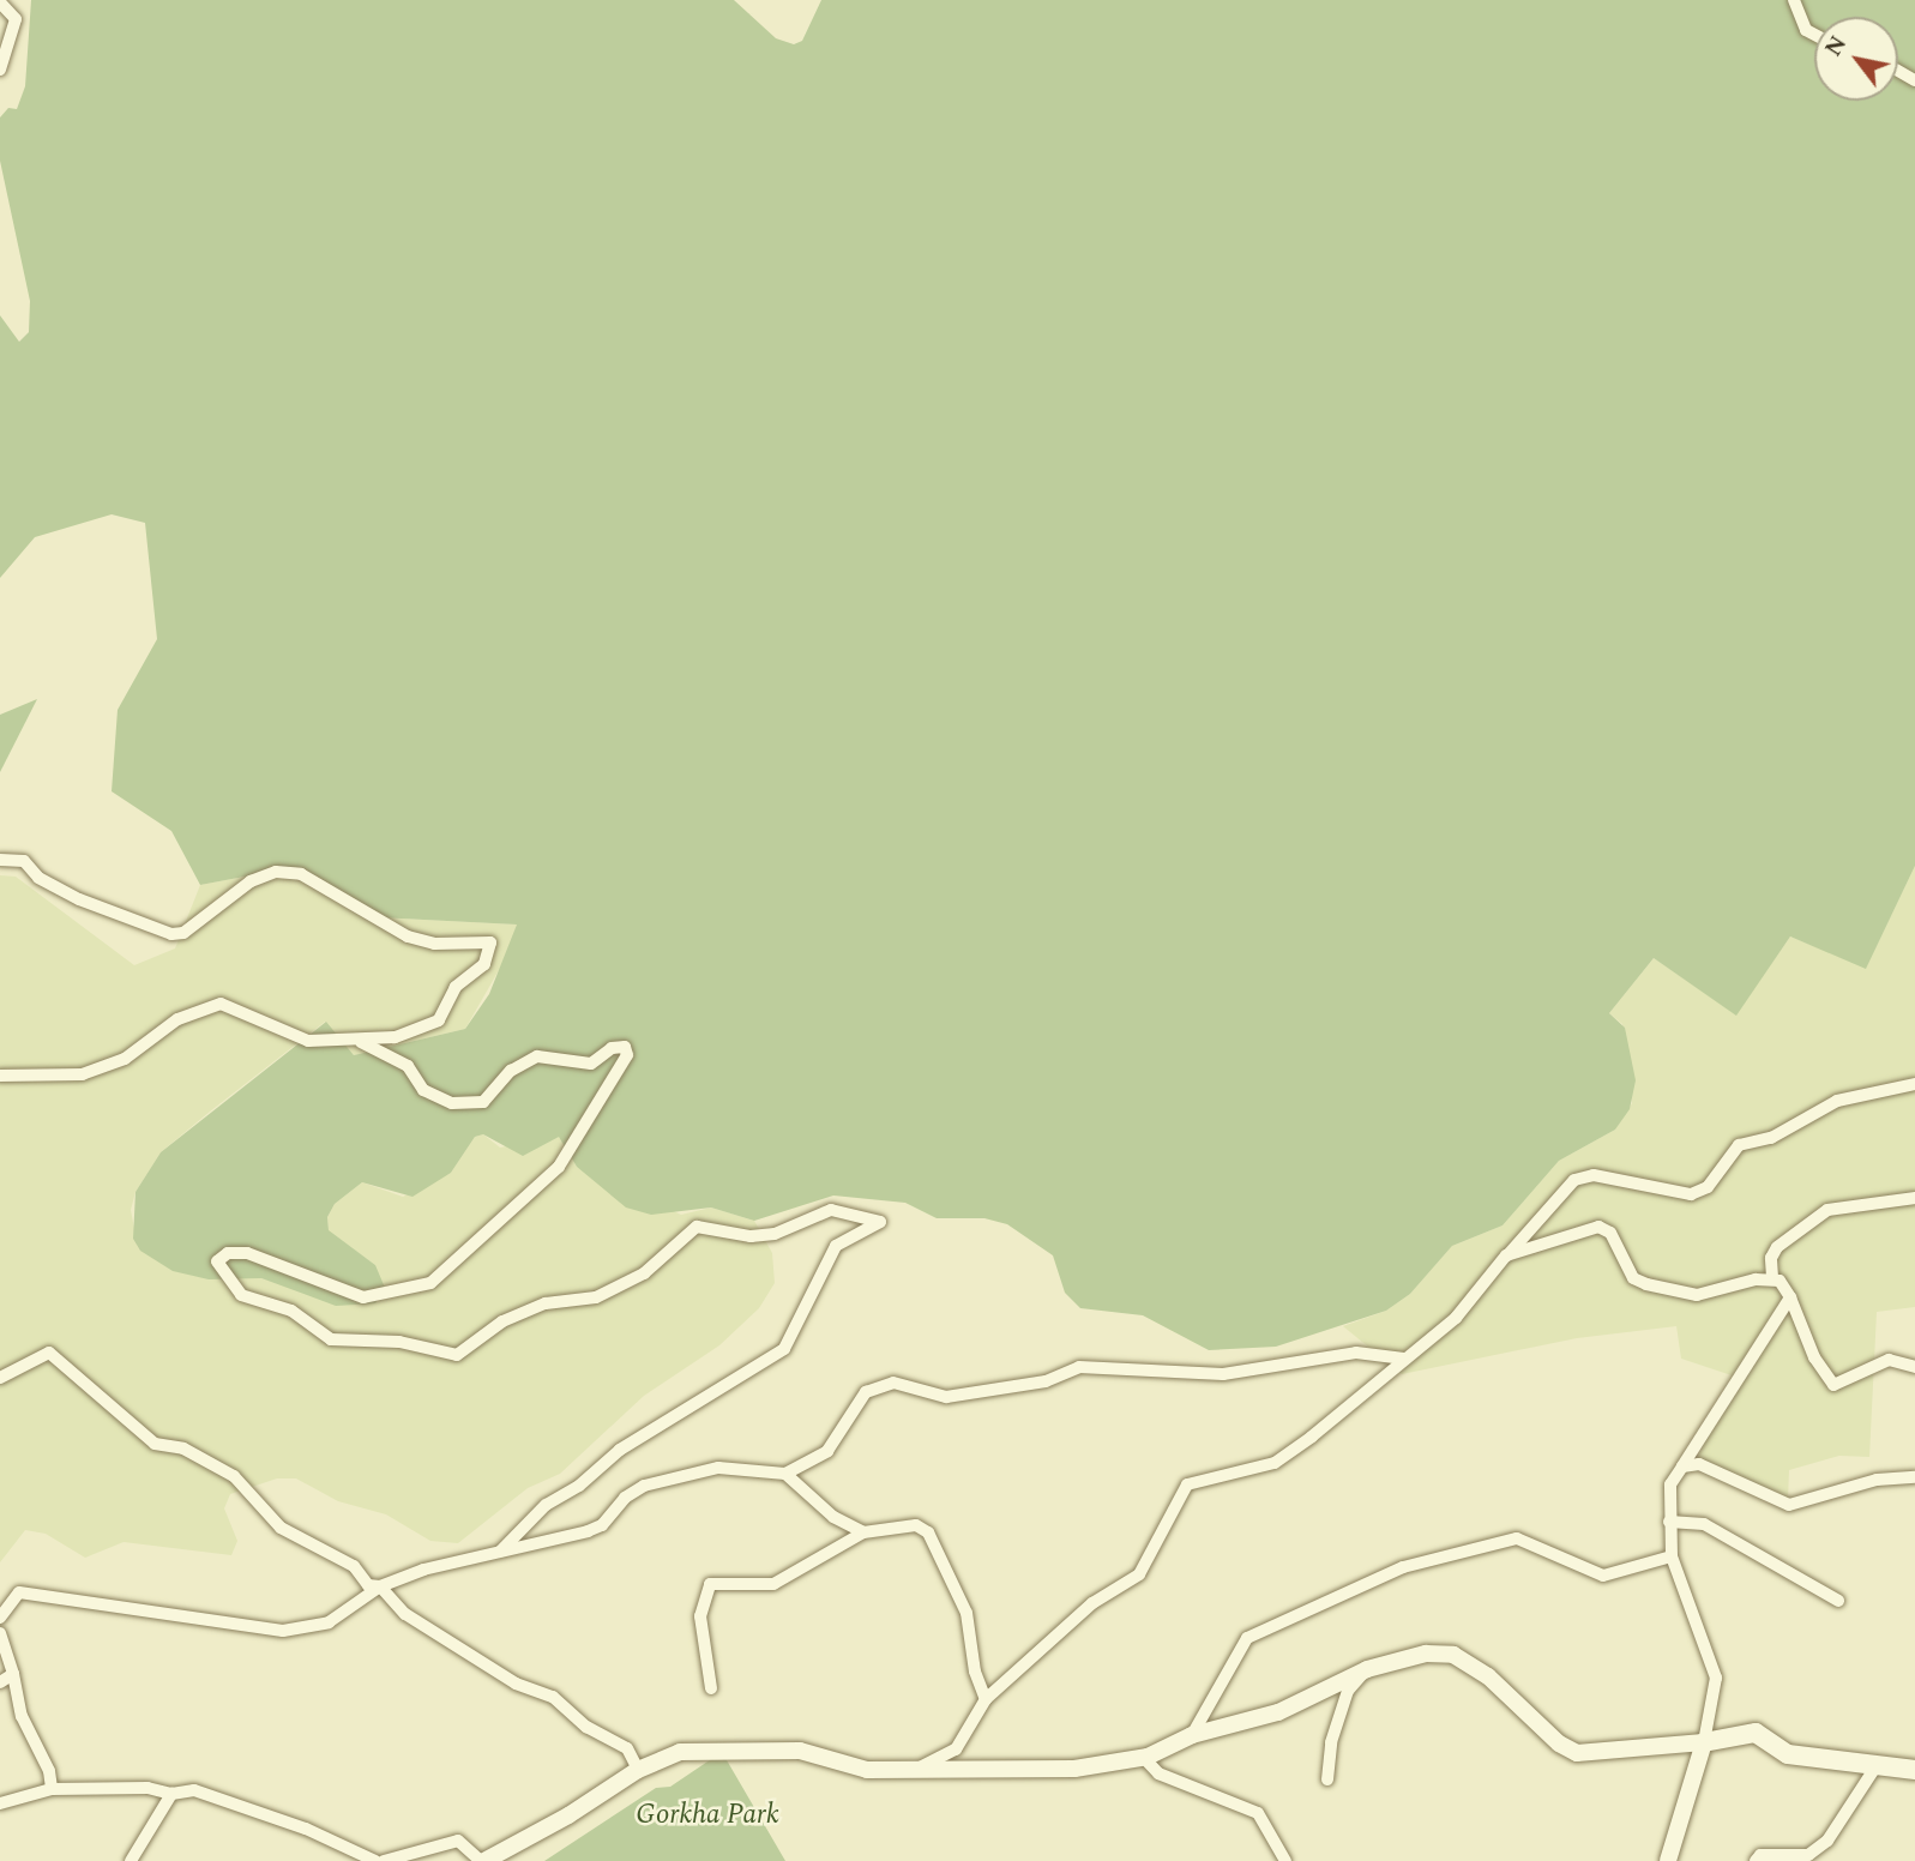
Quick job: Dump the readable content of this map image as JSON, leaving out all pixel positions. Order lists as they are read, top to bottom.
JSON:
{
  "parks": ["Gorkha Park"],
  "north": "top left"
}
